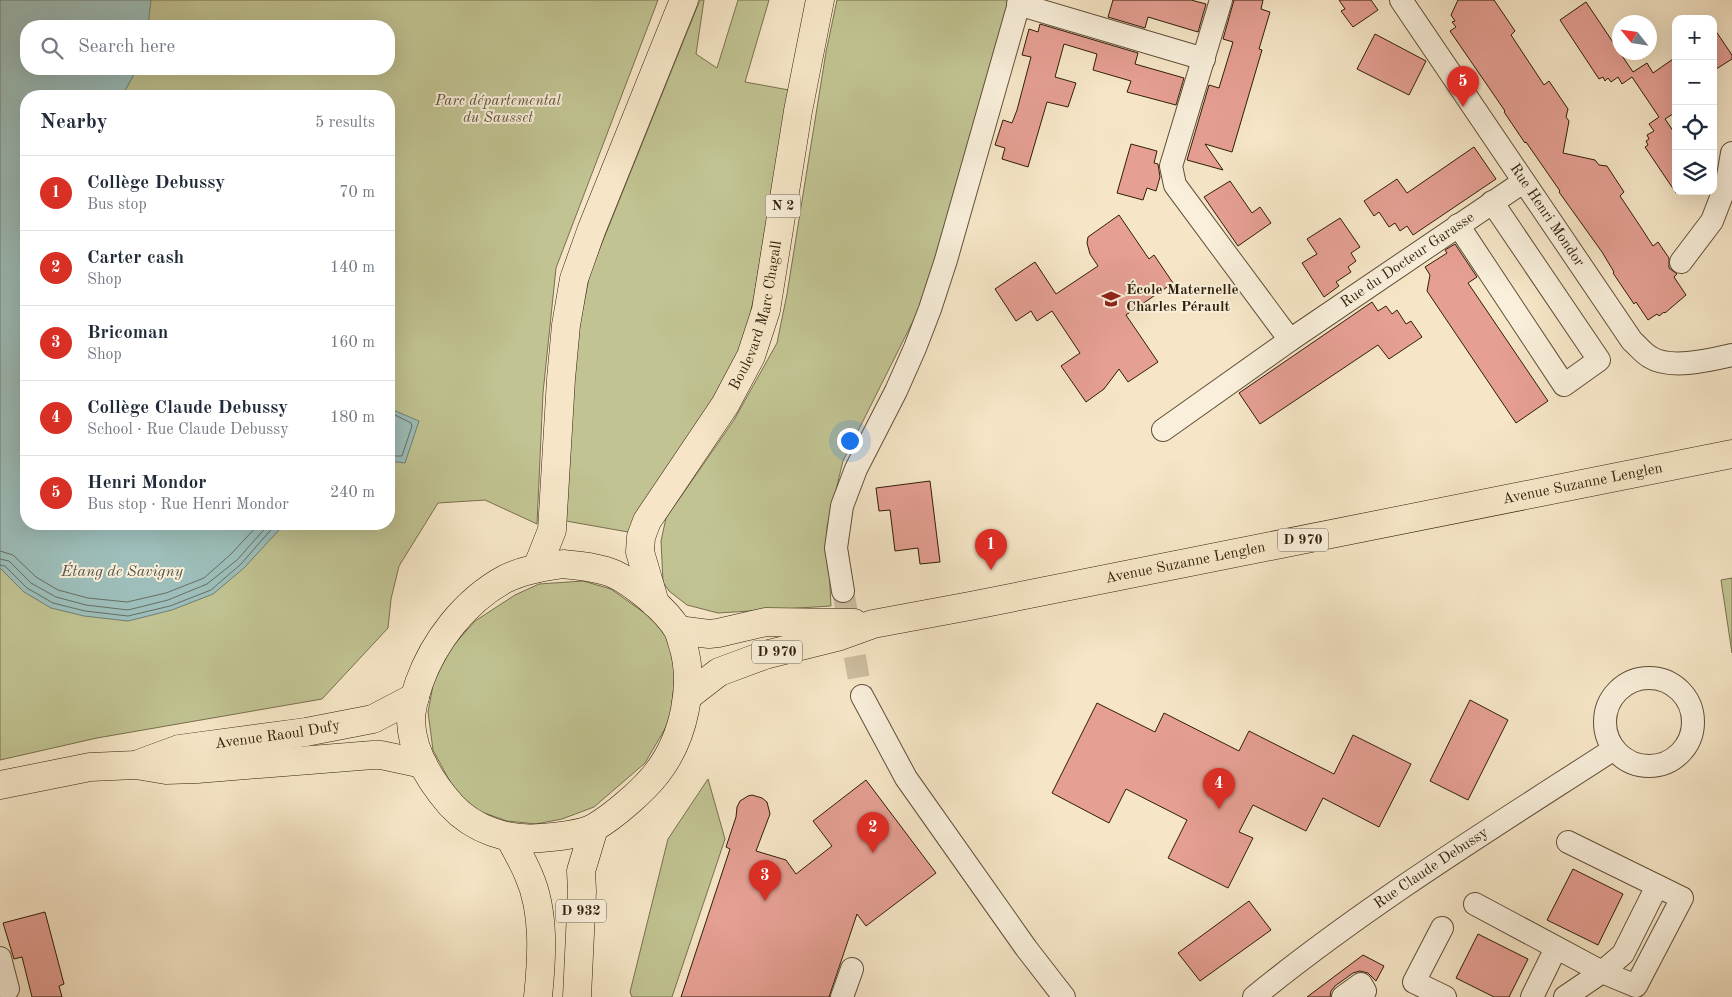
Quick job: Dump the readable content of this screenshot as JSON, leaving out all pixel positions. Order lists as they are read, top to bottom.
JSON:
{
  "streets": {
    "main road": [
      "N 2",
      "Boulevard Marc Chagall",
      "Avenue Suzanne Lenglen",
      "D 970",
      "Avenue Raoul Dufy",
      "D 932"
    ],
    "street": ["Rue Henri Mondor", "Rue du Docteur Garasse", "Rue Claude Debussy"]
  },
  "crossings": [
    ["Rue Henri Mondor", "Rue du Docteur Garasse"]
  ],
  "water": ["Étang de Savigny"],
  "parks": ["Parc départemental du Sausset"],
  "places": {
    "school or university": ["École Maternelle Charles Pérault"]
  },
  "north": "top left",
  "page": {
    "map_buttons": ["+", "−"],
    "search": "Search here",
    "pins": [
      "5",
      "1",
      "4",
      "2",
      "3"
    ],
    "heading": ["Nearby", "5 results"],
    "list": [
      {
        "mark": "1",
        "name": "Collège Debussy",
        "note": "Bus stop",
        "value": "70 m"
      },
      {
        "mark": "2",
        "name": "Carter cash",
        "note": "Shop",
        "value": "140 m"
      },
      {
        "mark": "3",
        "name": "Bricoman",
        "note": "Shop",
        "value": "160 m"
      },
      {
        "mark": "4",
        "name": "Collège Claude Debussy",
        "note": "School · Rue Claude Debussy",
        "value": "180 m"
      },
      {
        "mark": "5",
        "name": "Henri Mondor",
        "note": "Bus stop · Rue Henri Mondor",
        "value": "240 m"
      }
    ]
  }
}
